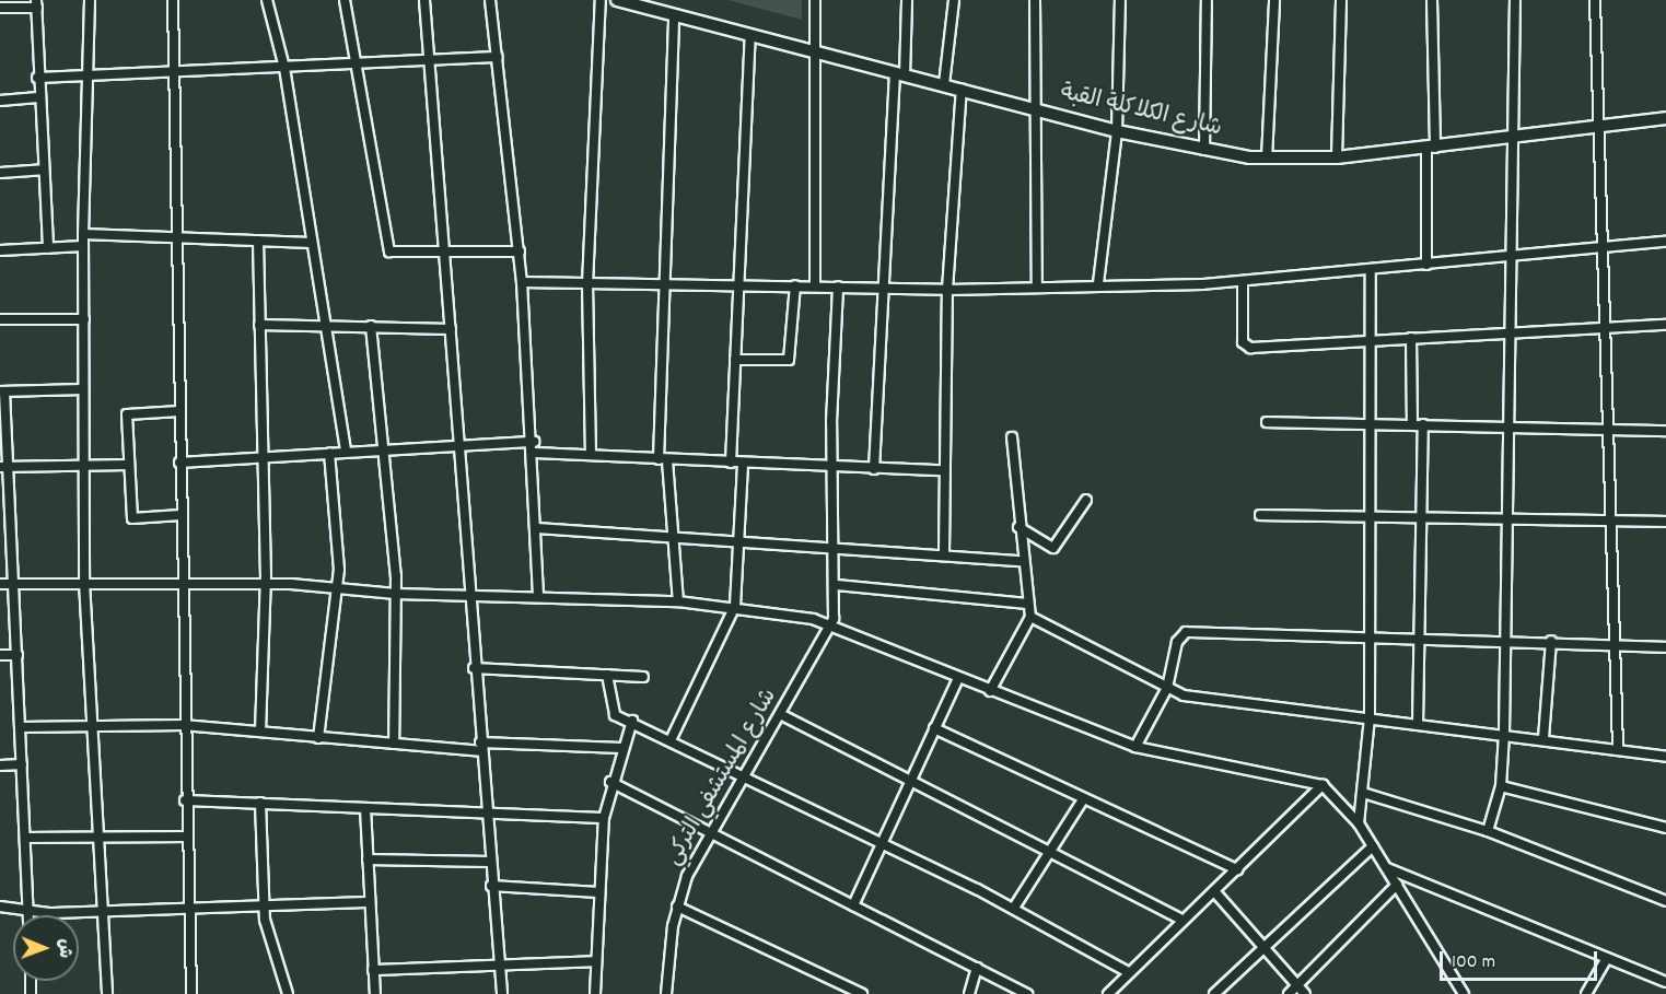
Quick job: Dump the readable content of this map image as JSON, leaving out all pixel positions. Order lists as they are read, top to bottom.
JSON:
{
  "streets": {
    "street": ["شارع الكلاكلة القبة", "شارع المستشفي التركي"]
  },
  "scale_bar": "100 m",
  "north": "right"
}
